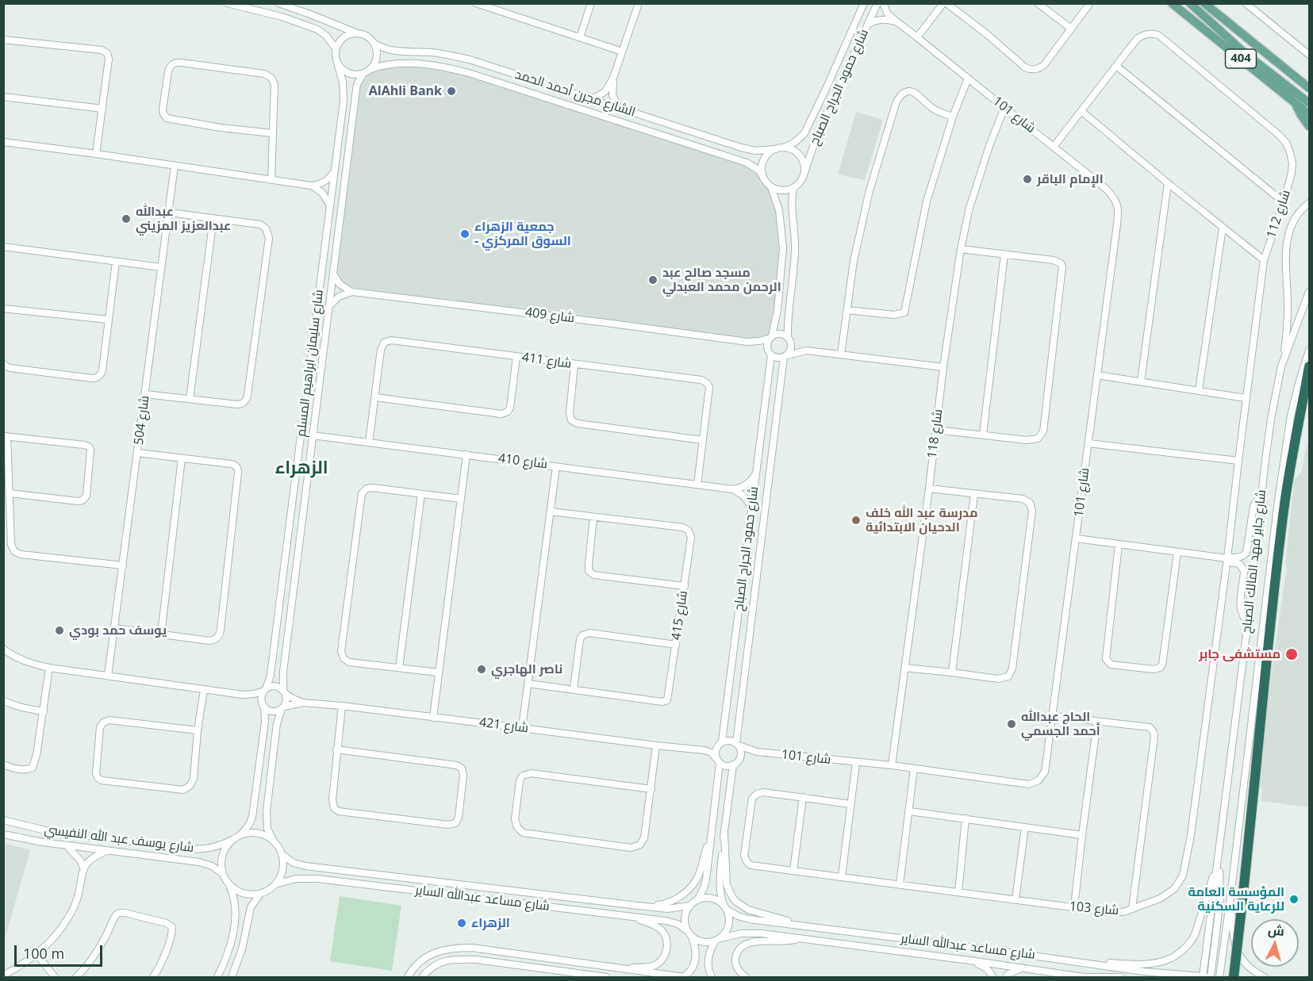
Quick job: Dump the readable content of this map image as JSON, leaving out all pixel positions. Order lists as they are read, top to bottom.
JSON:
{
  "streets": {
    "main road": ["404"],
    "street": [
      "شارع حمود الجراح الصباح",
      "الشارع مجرن أحمد الحمد",
      "شارع 101",
      "شارع 112",
      "شارع 409",
      "شارع 411",
      "شارع سليمان ابراهيم المسلم",
      "شارع 504",
      "شارع 118",
      "شارع 410",
      "شارع جابر فهد المالك الصباح",
      "شارع 415",
      "شارع 421",
      "شارع يوسف عبد الله النفيسي",
      "شارع مساعد عبدالله الساير",
      "شارع 103"
    ]
  },
  "crossings": [
    ["شارع حمود الجراح الصباح", "الشارع مجرن أحمد الحمد"],
    ["شارع حمود الجراح الصباح", "شارع 101"],
    ["شارع حمود الجراح الصباح", "شارع 409"],
    ["شارع حمود الجراح الصباح", "شارع 421"],
    ["الشارع مجرن أحمد الحمد", "شارع سليمان ابراهيم المسلم"],
    ["شارع 101", "شارع 112"],
    ["شارع 101", "شارع 118"],
    ["شارع 101", "شارع 421"],
    ["شارع 112", "شارع 103"],
    ["شارع 411", "شارع 410"],
    ["شارع سليمان ابراهيم المسلم", "شارع 410"],
    ["شارع سليمان ابراهيم المسلم", "شارع 421"],
    ["شارع جابر فهد المالك الصباح", "شارع مساعد عبدالله الساير"],
    ["شارع يوسف عبد الله النفيسي", "شارع مساعد عبدالله الساير"]
  ],
  "districts": ["الزهراء"],
  "places": [
    "AlAhli Bank",
    "الإمام الباقر",
    "عبدالله عبدالعزيز المزيني",
    "جمعية الزهراء - السوق المركزي",
    "مسجد صالح عبد الرحمن محمد العبدلي",
    "مدرسة عبد الله خلف الدحيان الابتدائية",
    "يوسف حمد بودي",
    "مستشفى جابر",
    "ناصر الهاجري",
    "الحاج عبدالله أحمد الجسمي",
    "المؤسسة العامة للرعاية السكنية",
    "الزهراء"
  ],
  "scale_bar": "100 m",
  "north": "top"
}
